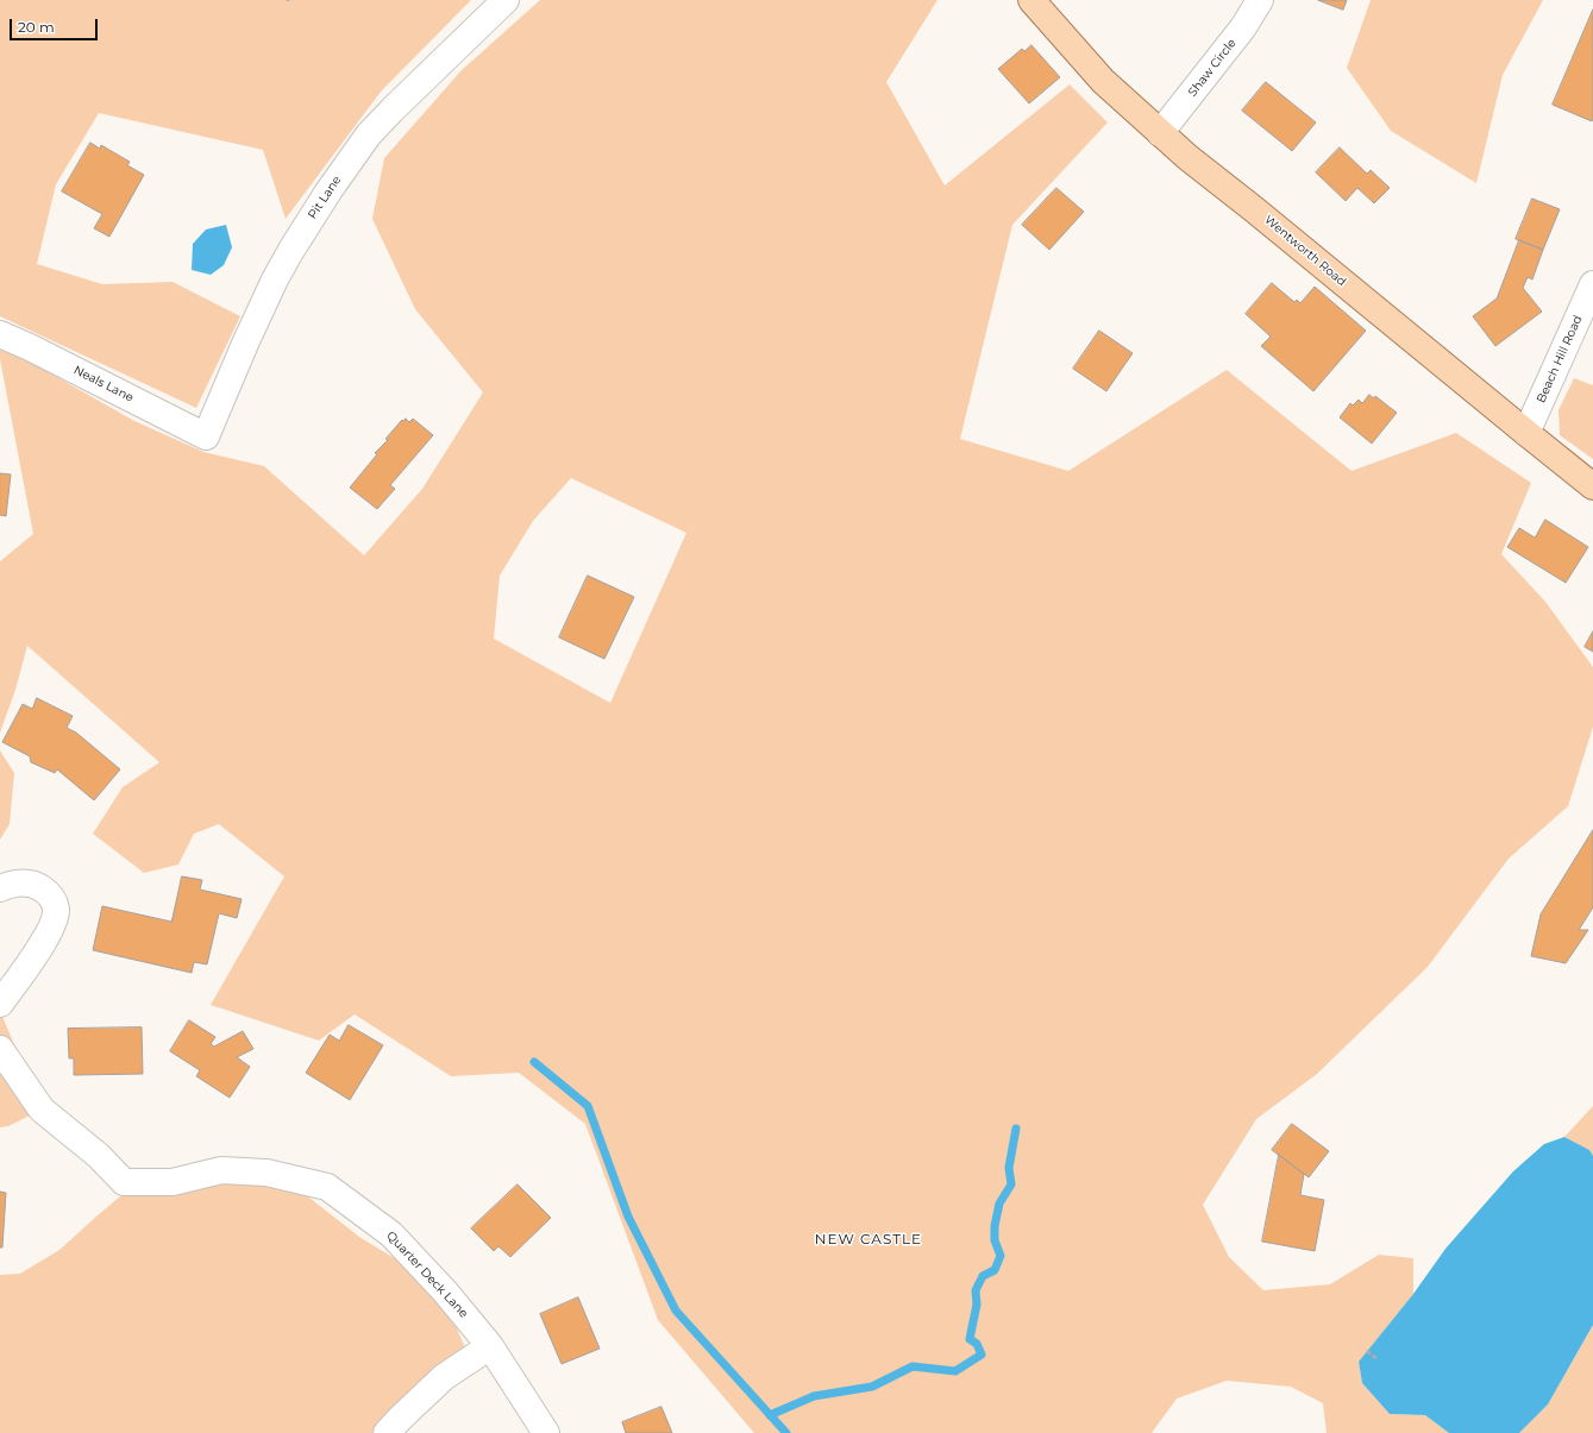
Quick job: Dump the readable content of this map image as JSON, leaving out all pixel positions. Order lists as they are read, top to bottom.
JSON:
{
  "streets": {
    "main road": ["Wentworth Road"],
    "street": [
      "Shaw Circle",
      "Pit Lane",
      "Beach Hill Road",
      "Neals Lane",
      "Quarter Deck Lane"
    ]
  },
  "crossings": [
    ["Shaw Circle", "Wentworth Road"],
    ["Pit Lane", "Neals Lane"],
    ["Wentworth Road", "Beach Hill Road"]
  ],
  "districts": ["NEW CASTLE"],
  "scale_bar": "20 m"
}
